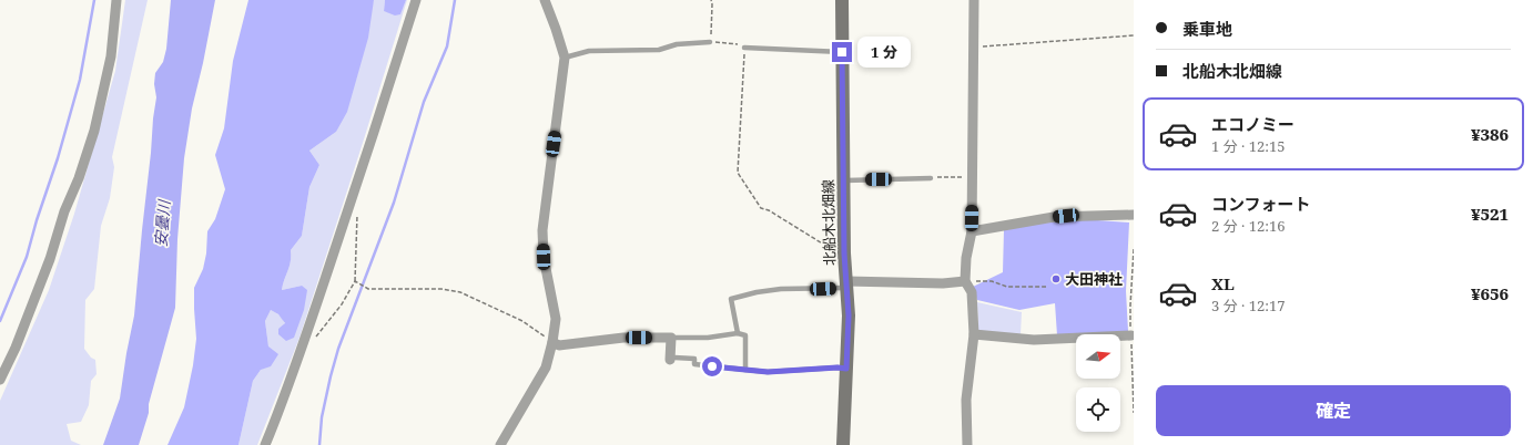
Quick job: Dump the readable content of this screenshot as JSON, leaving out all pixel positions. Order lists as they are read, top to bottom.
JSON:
{
  "streets": {
    "main road": ["北船木北畑線"]
  },
  "water": ["安曇川"],
  "places": ["大田神社"],
  "north": "right",
  "page": {
    "banner": ["乗車地", "北船木北畑線"],
    "bubble": "1 分",
    "list": [
      {
        "name": "エコノミー",
        "note": "1 分 · 12:15",
        "value": "¥386"
      },
      {
        "name": "コンフォート",
        "note": "2 分 · 12:16",
        "value": "¥521"
      },
      {
        "name": "XL",
        "note": "3 分 · 12:17",
        "value": "¥656"
      }
    ],
    "buttons": "確定"
  }
}
